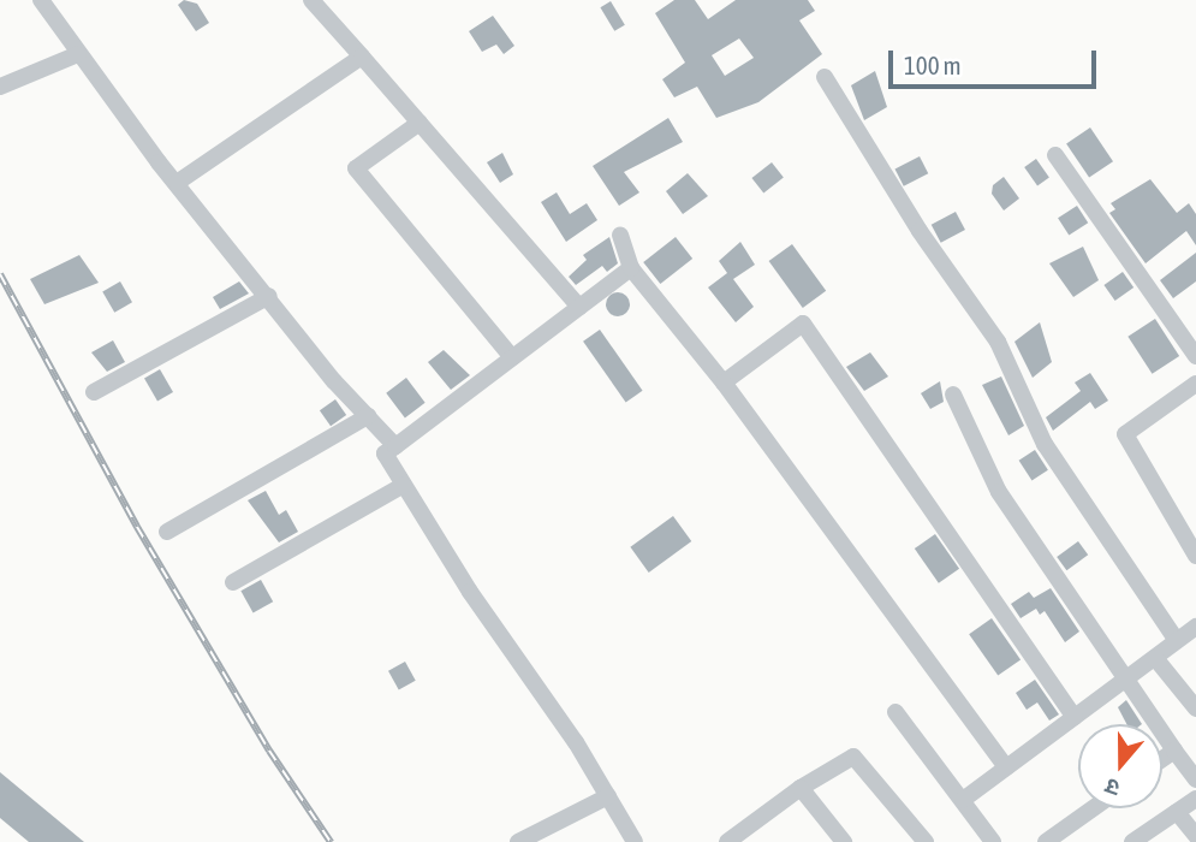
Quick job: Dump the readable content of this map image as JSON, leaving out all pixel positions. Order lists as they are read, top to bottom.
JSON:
{
  "scale_bar": "100 m",
  "north": "bottom"
}
